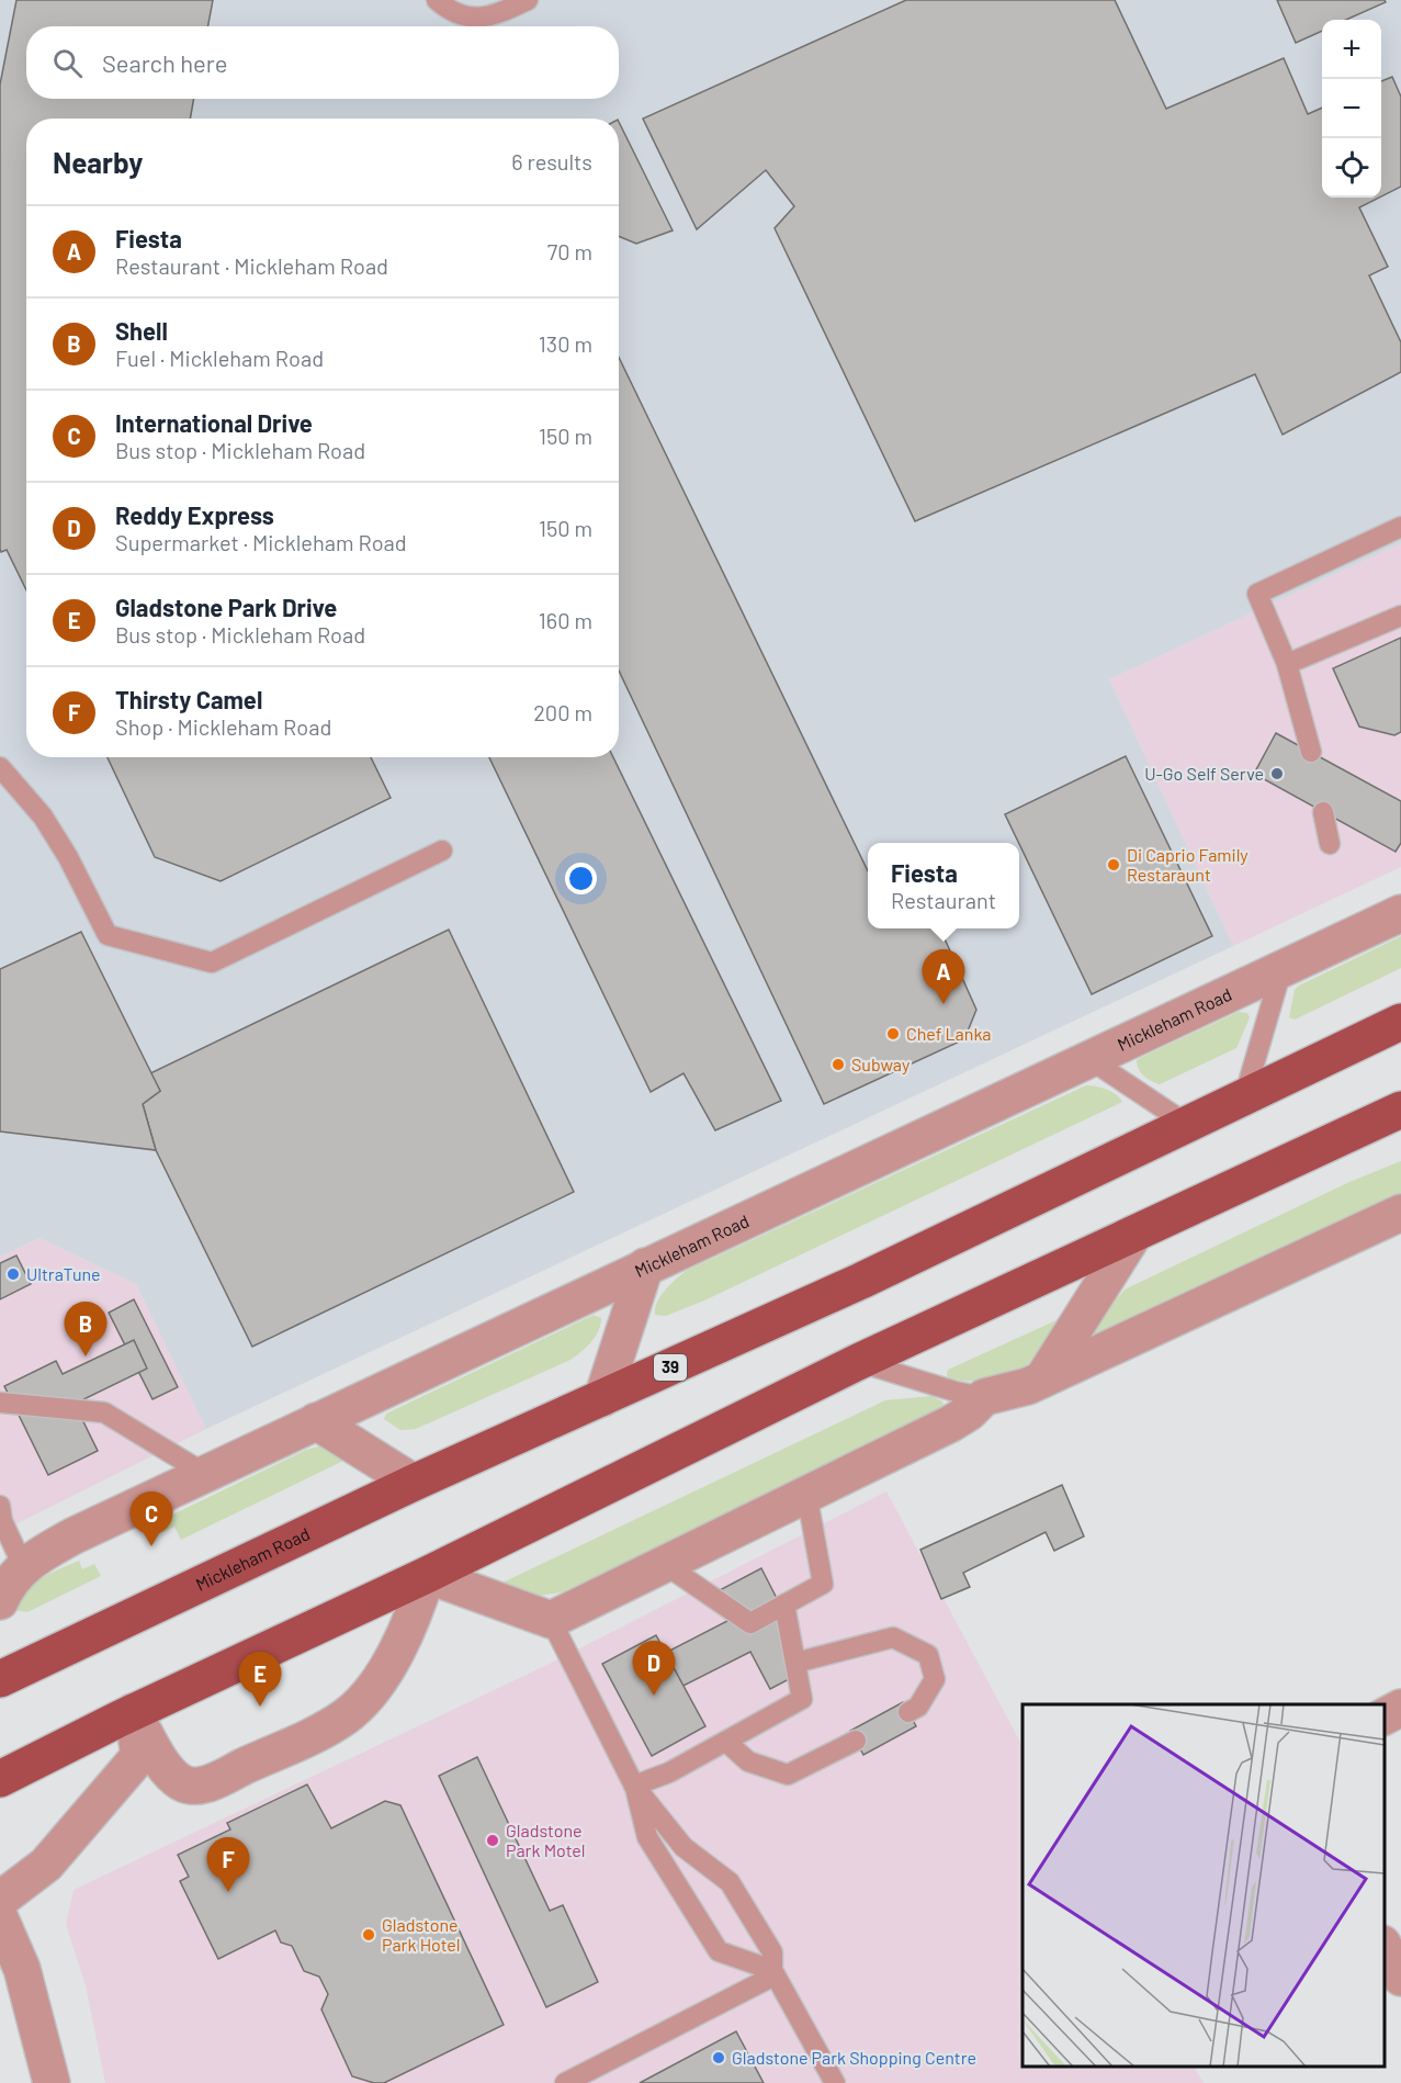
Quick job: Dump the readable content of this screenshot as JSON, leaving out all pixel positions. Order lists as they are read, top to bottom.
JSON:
{
  "streets": {
    "main road": ["Mickleham Road", "39"]
  },
  "places": [
    "U-Go Self Serve",
    "Di Caprio Family Restaraunt",
    "Chef Lanka",
    "Subway",
    "UltraTune",
    "Gladstone Park Motel",
    "Gladstone Park Hotel",
    "Gladstone Park Shopping Centre"
  ],
  "page": {
    "map_buttons": ["+", "−"],
    "search": "Search here",
    "heading": ["Nearby", "6 results"],
    "list": [
      {
        "mark": "A",
        "name": "Fiesta",
        "note": "Restaurant · Mickleham Road",
        "value": "70 m"
      },
      {
        "mark": "B",
        "name": "Shell",
        "note": "Fuel · Mickleham Road",
        "value": "130 m"
      },
      {
        "mark": "C",
        "name": "International Drive",
        "note": "Bus stop · Mickleham Road",
        "value": "150 m"
      },
      {
        "mark": "D",
        "name": "Reddy Express",
        "note": "Supermarket · Mickleham Road",
        "value": "150 m"
      },
      {
        "mark": "E",
        "name": "Gladstone Park Drive",
        "note": "Bus stop · Mickleham Road",
        "value": "160 m"
      },
      {
        "mark": "F",
        "name": "Thirsty Camel",
        "note": "Shop · Mickleham Road",
        "value": "200 m"
      }
    ],
    "popup": ["Fiesta", "Restaurant"],
    "pins": [
      "A",
      "B",
      "C",
      "D",
      "E",
      "F"
    ]
  }
}
